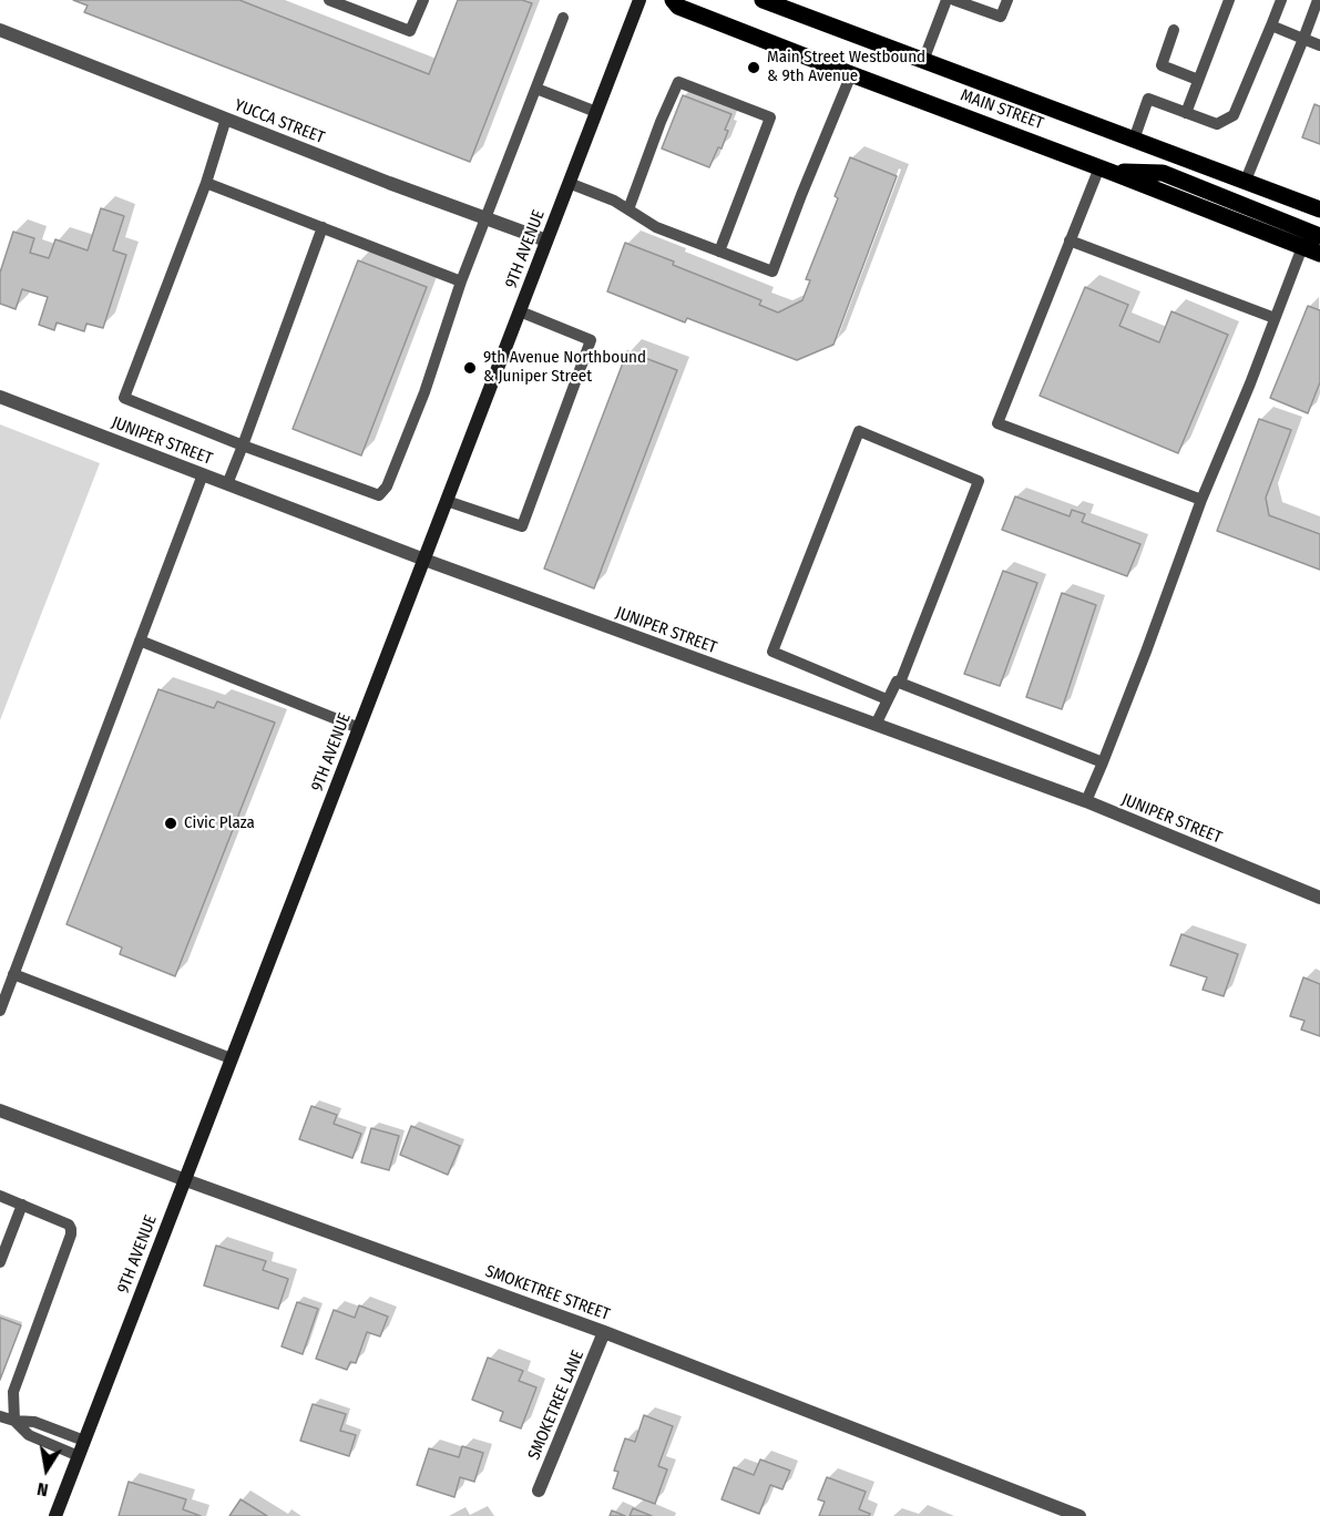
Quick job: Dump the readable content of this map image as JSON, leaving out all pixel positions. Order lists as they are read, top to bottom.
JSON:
{
  "streets": {
    "main road": ["MAIN STREET"],
    "street": [
      "YUCCA STREET",
      "9TH AVENUE",
      "JUNIPER STREET",
      "SMOKETREE STREET",
      "SMOKETREE LANE"
    ]
  },
  "crossings": [
    ["YUCCA STREET", "9TH AVENUE"],
    ["9TH AVENUE", "JUNIPER STREET"],
    ["9TH AVENUE", "SMOKETREE STREET"],
    ["SMOKETREE STREET", "SMOKETREE LANE"]
  ],
  "places": ["Main Street Westbound & 9th Avenue", "9th Avenue Northbound & Juniper Street", "Civic Plaza"],
  "north": "bottom"
}
